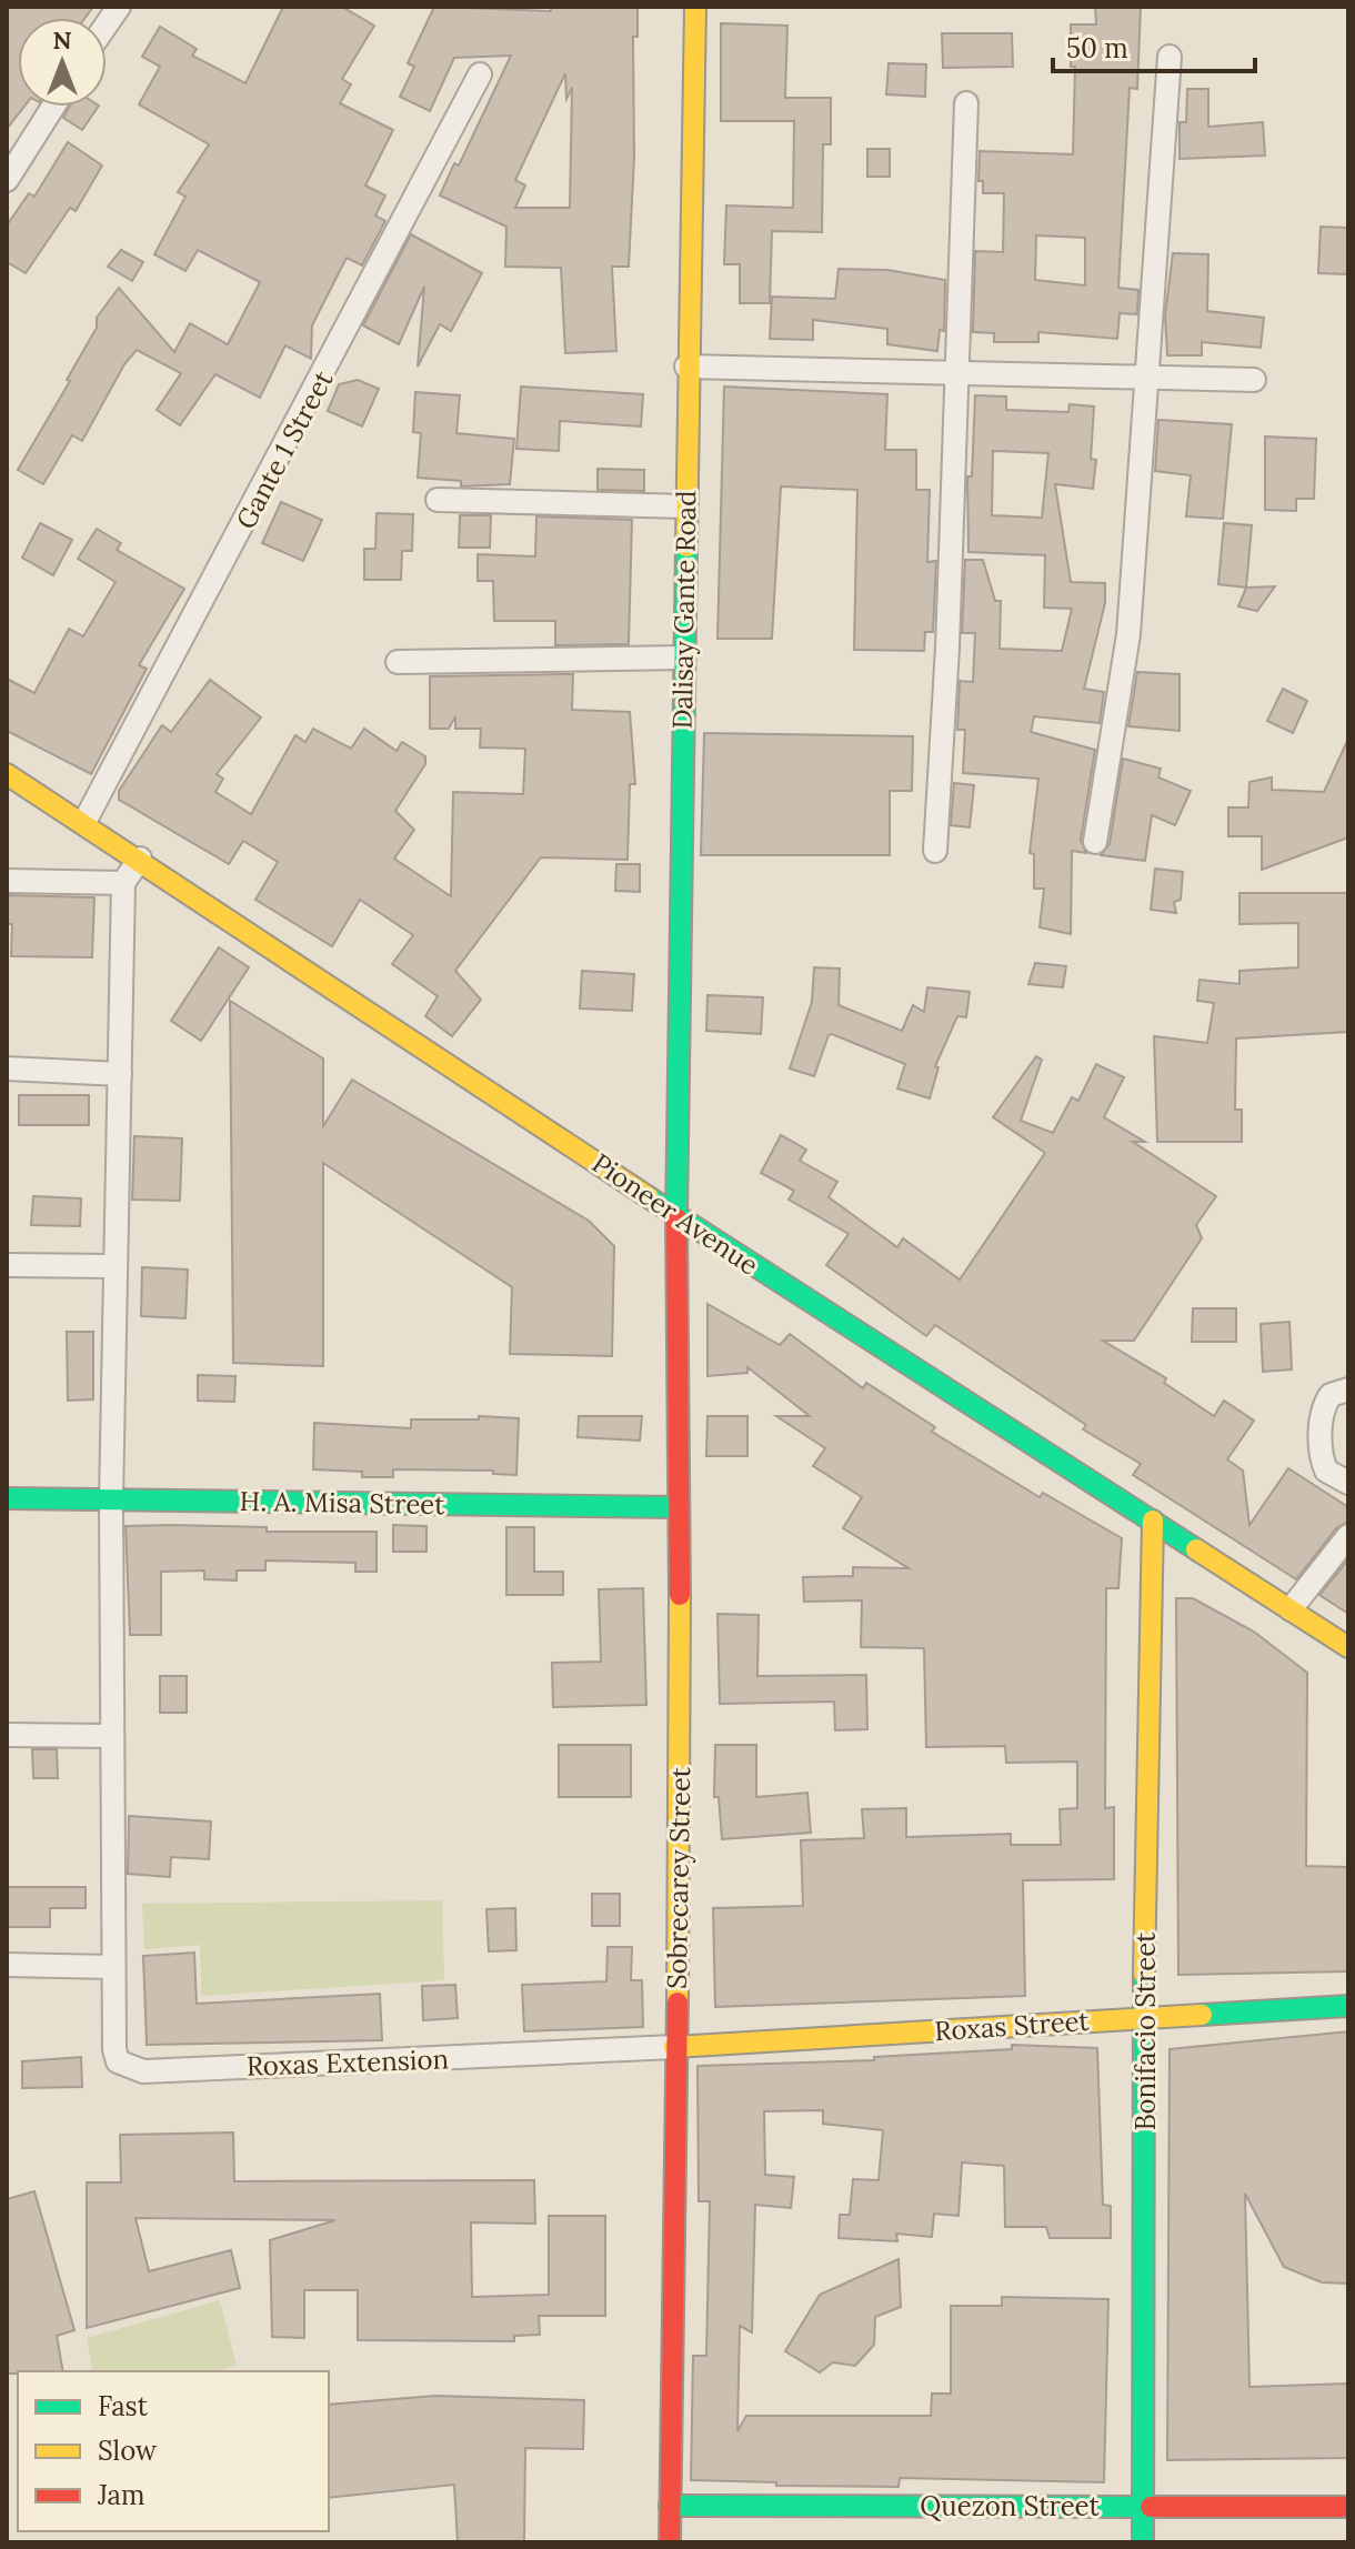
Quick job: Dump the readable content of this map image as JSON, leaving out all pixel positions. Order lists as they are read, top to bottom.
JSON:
{
  "streets": {
    "main road": [
      "Dalisay Gante Road",
      "Pioneer Avenue",
      "H. A. Misa Street",
      "Sobrecarey Street",
      "Roxas Street",
      "Bonifacio Street",
      "Quezon Street"
    ],
    "street": ["Gante 1 Street", "Roxas Extension"]
  },
  "crossings": [
    ["Gante 1 Street", "Pioneer Avenue"],
    ["Dalisay Gante Road", "Pioneer Avenue"],
    ["Dalisay Gante Road", "Sobrecarey Street"],
    ["Pioneer Avenue", "Sobrecarey Street"],
    ["Pioneer Avenue", "Bonifacio Street"],
    ["H. A. Misa Street", "Sobrecarey Street"],
    ["Sobrecarey Street", "Roxas Street"],
    ["Sobrecarey Street", "Roxas Extension"],
    ["Sobrecarey Street", "Quezon Street"],
    ["Roxas Street", "Bonifacio Street"],
    ["Roxas Street", "Roxas Extension"],
    ["Bonifacio Street", "Quezon Street"]
  ],
  "legend": ["Fast", "Slow", "Jam"],
  "scale_bar": "50 m",
  "north": "top"
}
